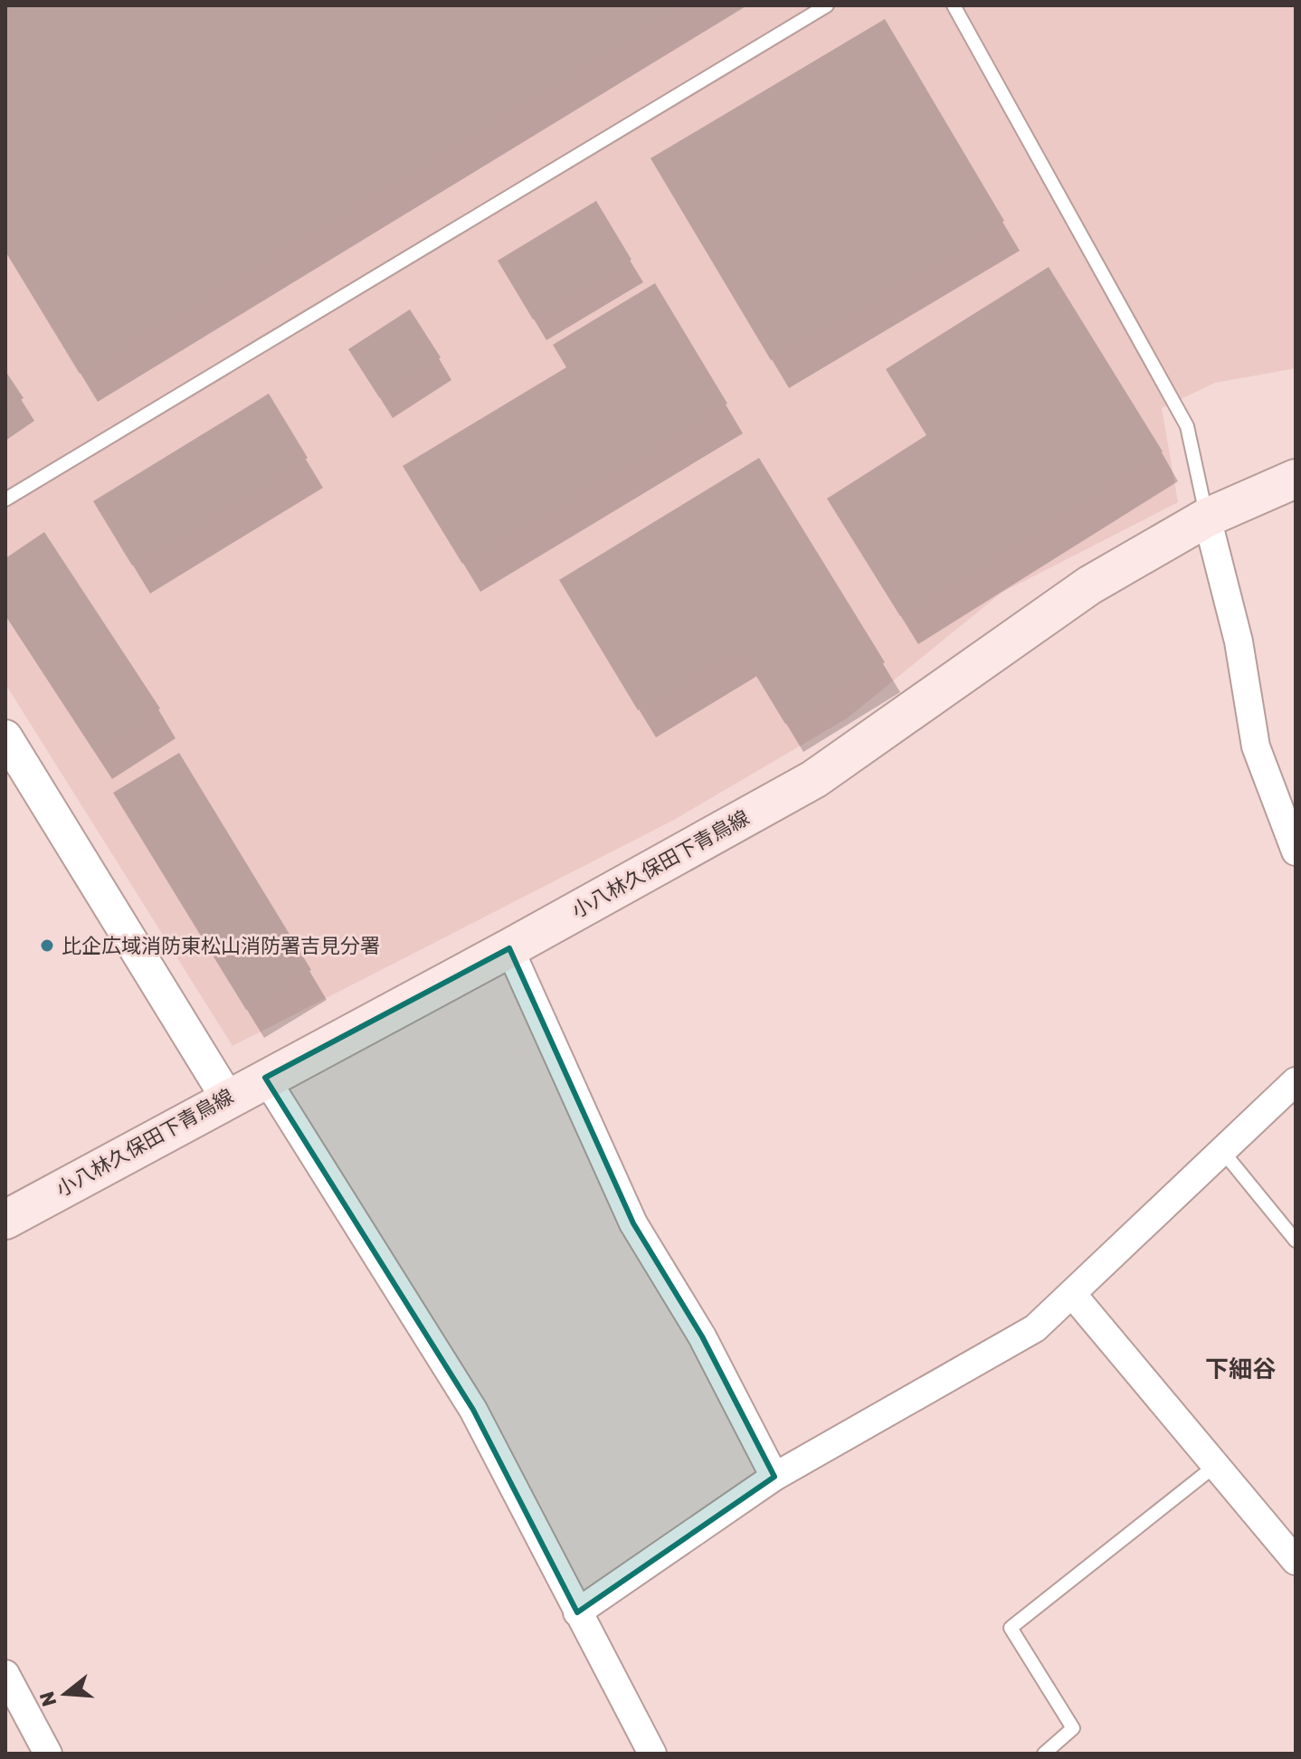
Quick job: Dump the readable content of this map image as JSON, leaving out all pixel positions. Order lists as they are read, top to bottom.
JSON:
{
  "streets": {
    "main road": ["小八林久保田下青鳥線"]
  },
  "districts": ["下細谷"],
  "places": ["比企広域消防東松山消防署吉見分署"],
  "north": "left"
}
